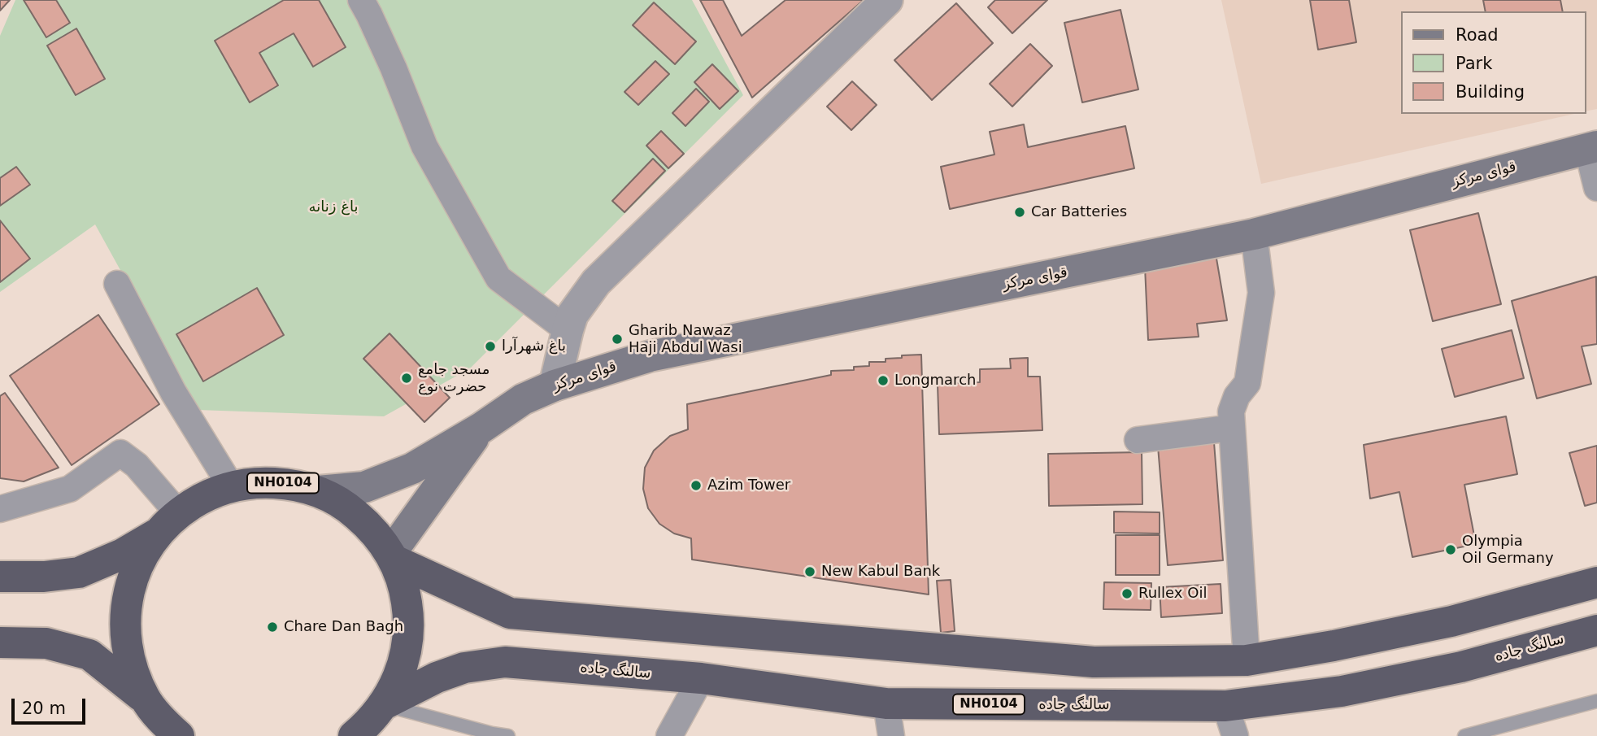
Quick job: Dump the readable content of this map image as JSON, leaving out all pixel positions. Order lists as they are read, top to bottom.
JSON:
{
  "streets": {
    "highway": ["NH0104", "سالنگ جاده"],
    "main road": ["قوای مرکز"]
  },
  "crossings": [
    ["قوای مرکز", "NH0104"],
    ["NH0104", "سالنگ جاده"]
  ],
  "parks": ["باغ زنانه"],
  "places": [
    "Car Batteries",
    "Gharib Nawaz Haji Abdul Wasi",
    "باغ شهرآرا",
    "مسجد جامع حضرت نوع",
    "Longmarch",
    "Azim Tower",
    "Olympia Oil Germany",
    "New Kabul Bank",
    "Rullex Oil",
    "Chare Dan Bagh"
  ],
  "legend": ["Road", "Park", "Building"],
  "scale_bar": "20 m"
}
